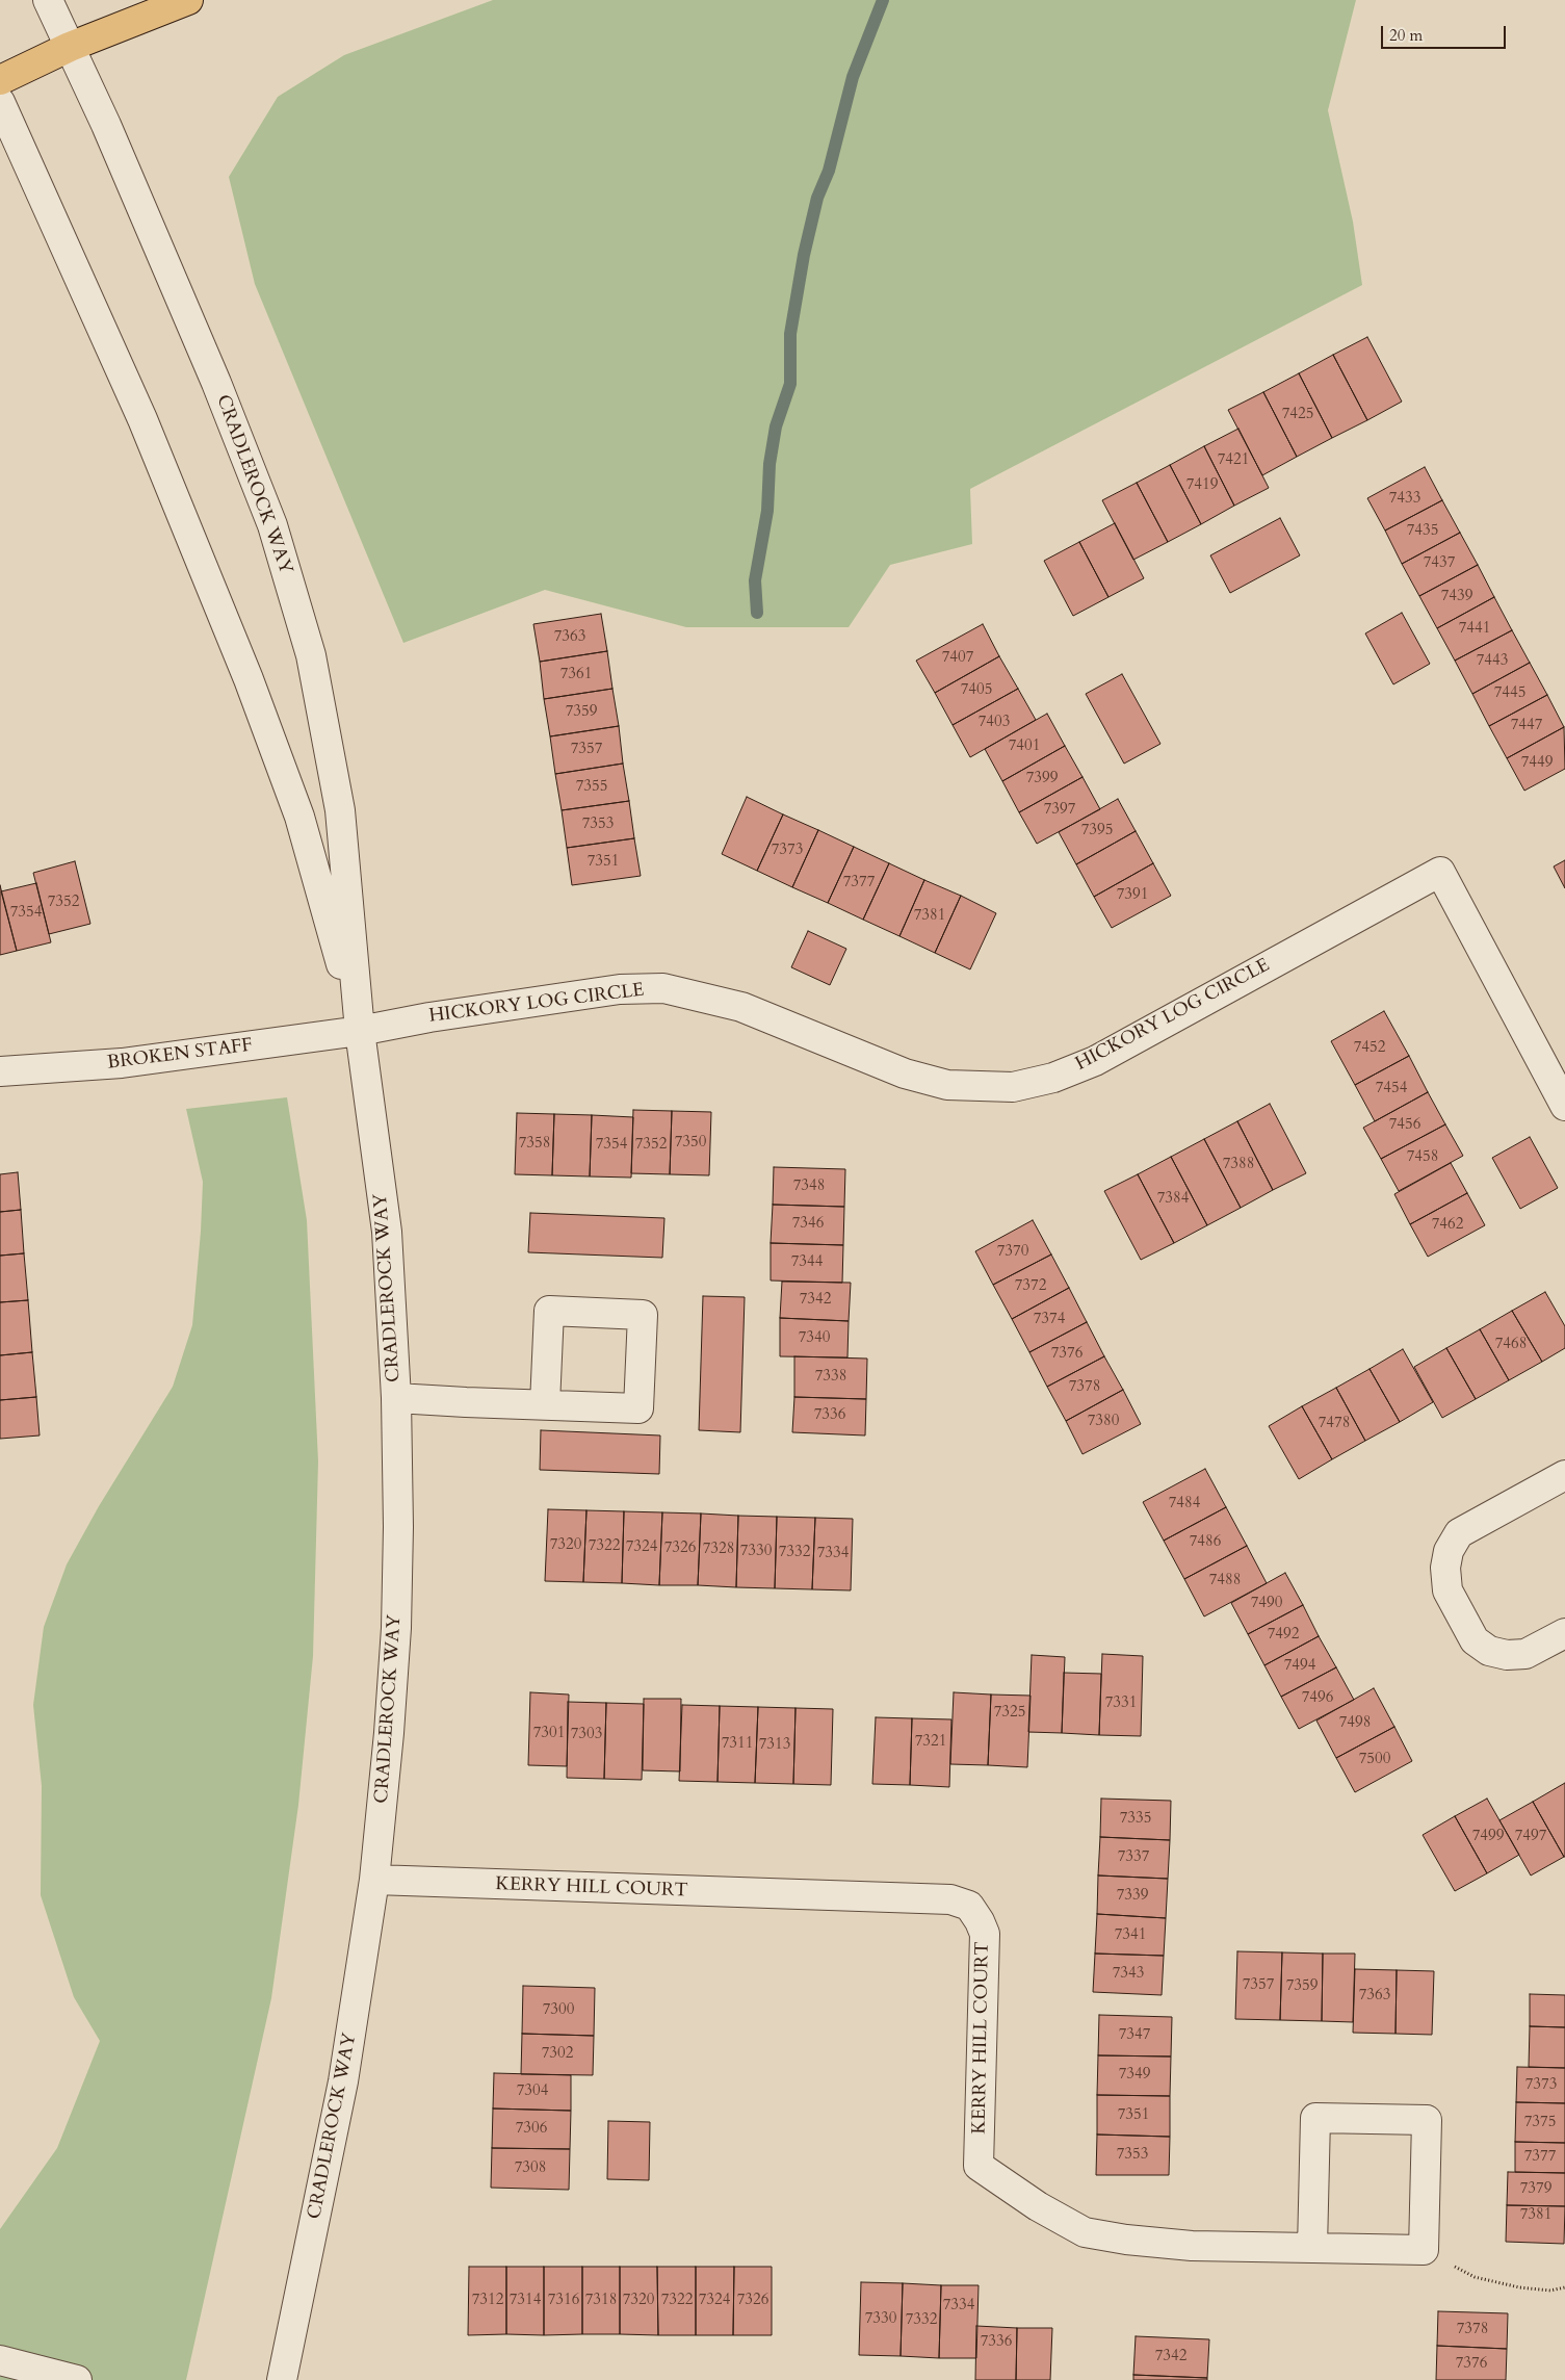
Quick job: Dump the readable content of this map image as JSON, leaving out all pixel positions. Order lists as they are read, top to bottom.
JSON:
{
  "streets": {
    "street": [
      "CRADLEROCK WAY",
      "HICKORY LOG CIRCLE",
      "BROKEN STAFF",
      "KERRY HILL COURT"
    ]
  },
  "crossings": [
    ["CRADLEROCK WAY", "HICKORY LOG CIRCLE"],
    ["CRADLEROCK WAY", "BROKEN STAFF"],
    ["CRADLEROCK WAY", "KERRY HILL COURT"],
    ["HICKORY LOG CIRCLE", "BROKEN STAFF"]
  ],
  "house_numbers": [
    "7425",
    "7421",
    "7419",
    "7433",
    "7435",
    "7437",
    "7439",
    "7441",
    "7363",
    "7407",
    "7443",
    "7361",
    "7405",
    "7445",
    "7359",
    "7403",
    "7447",
    "7401",
    "7357",
    "7449",
    "7399",
    "7355",
    "7397",
    "7353",
    "7395",
    "7373",
    "7351",
    "7377",
    "7391",
    "7352",
    "7354",
    "7381",
    "7452",
    "7454",
    "7456",
    "7350",
    "7358",
    "7354",
    "7352",
    "7458",
    "7388",
    "7348",
    "7384",
    "7346",
    "7462",
    "7370",
    "7344",
    "7372",
    "7342",
    "7374",
    "7340",
    "7468",
    "7376",
    "7338",
    "7378",
    "7336",
    "7380",
    "7478",
    "7484",
    "7486",
    "7320",
    "7322",
    "7324",
    "7326",
    "7328",
    "7330",
    "7332",
    "7334",
    "7488",
    "7490",
    "7492",
    "7494",
    "7496",
    "7331",
    "7325",
    "7498",
    "7301",
    "7303",
    "7321",
    "7311",
    "7313",
    "7500",
    "7335",
    "7499",
    "7497",
    "7337",
    "7339",
    "7341",
    "7343",
    "7357",
    "7359",
    "7363",
    "7300",
    "7347",
    "7302",
    "7349",
    "7373",
    "7304",
    "7351",
    "7375",
    "7306",
    "7353",
    "7377",
    "7308",
    "7379",
    "7381",
    "7312",
    "7314",
    "7316",
    "7318",
    "7320",
    "7322",
    "7324",
    "7326",
    "7334",
    "7330",
    "7332",
    "7378",
    "7336",
    "7342",
    "7376"
  ],
  "scale_bar": "20 m"
}
